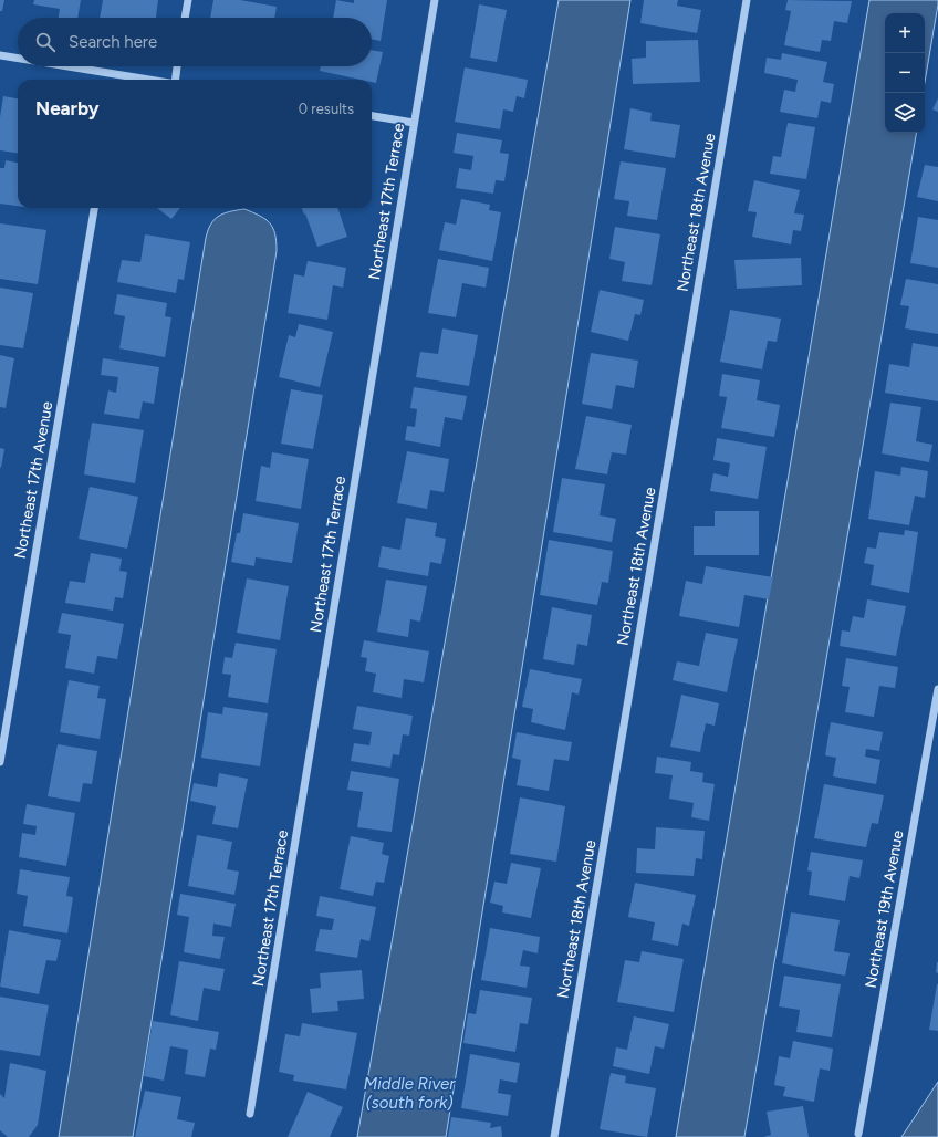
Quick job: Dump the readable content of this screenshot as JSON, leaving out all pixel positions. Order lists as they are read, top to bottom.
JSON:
{
  "streets": {
    "street": [
      "Northeast 17th Terrace",
      "Northeast 18th Avenue",
      "Northeast 17th Avenue",
      "Northeast 19th Avenue"
    ]
  },
  "water": ["Middle River (south fork)"],
  "page": {
    "map_buttons": ["+", "−"],
    "search": "Search here",
    "heading": ["Nearby", "0 results"]
  }
}
